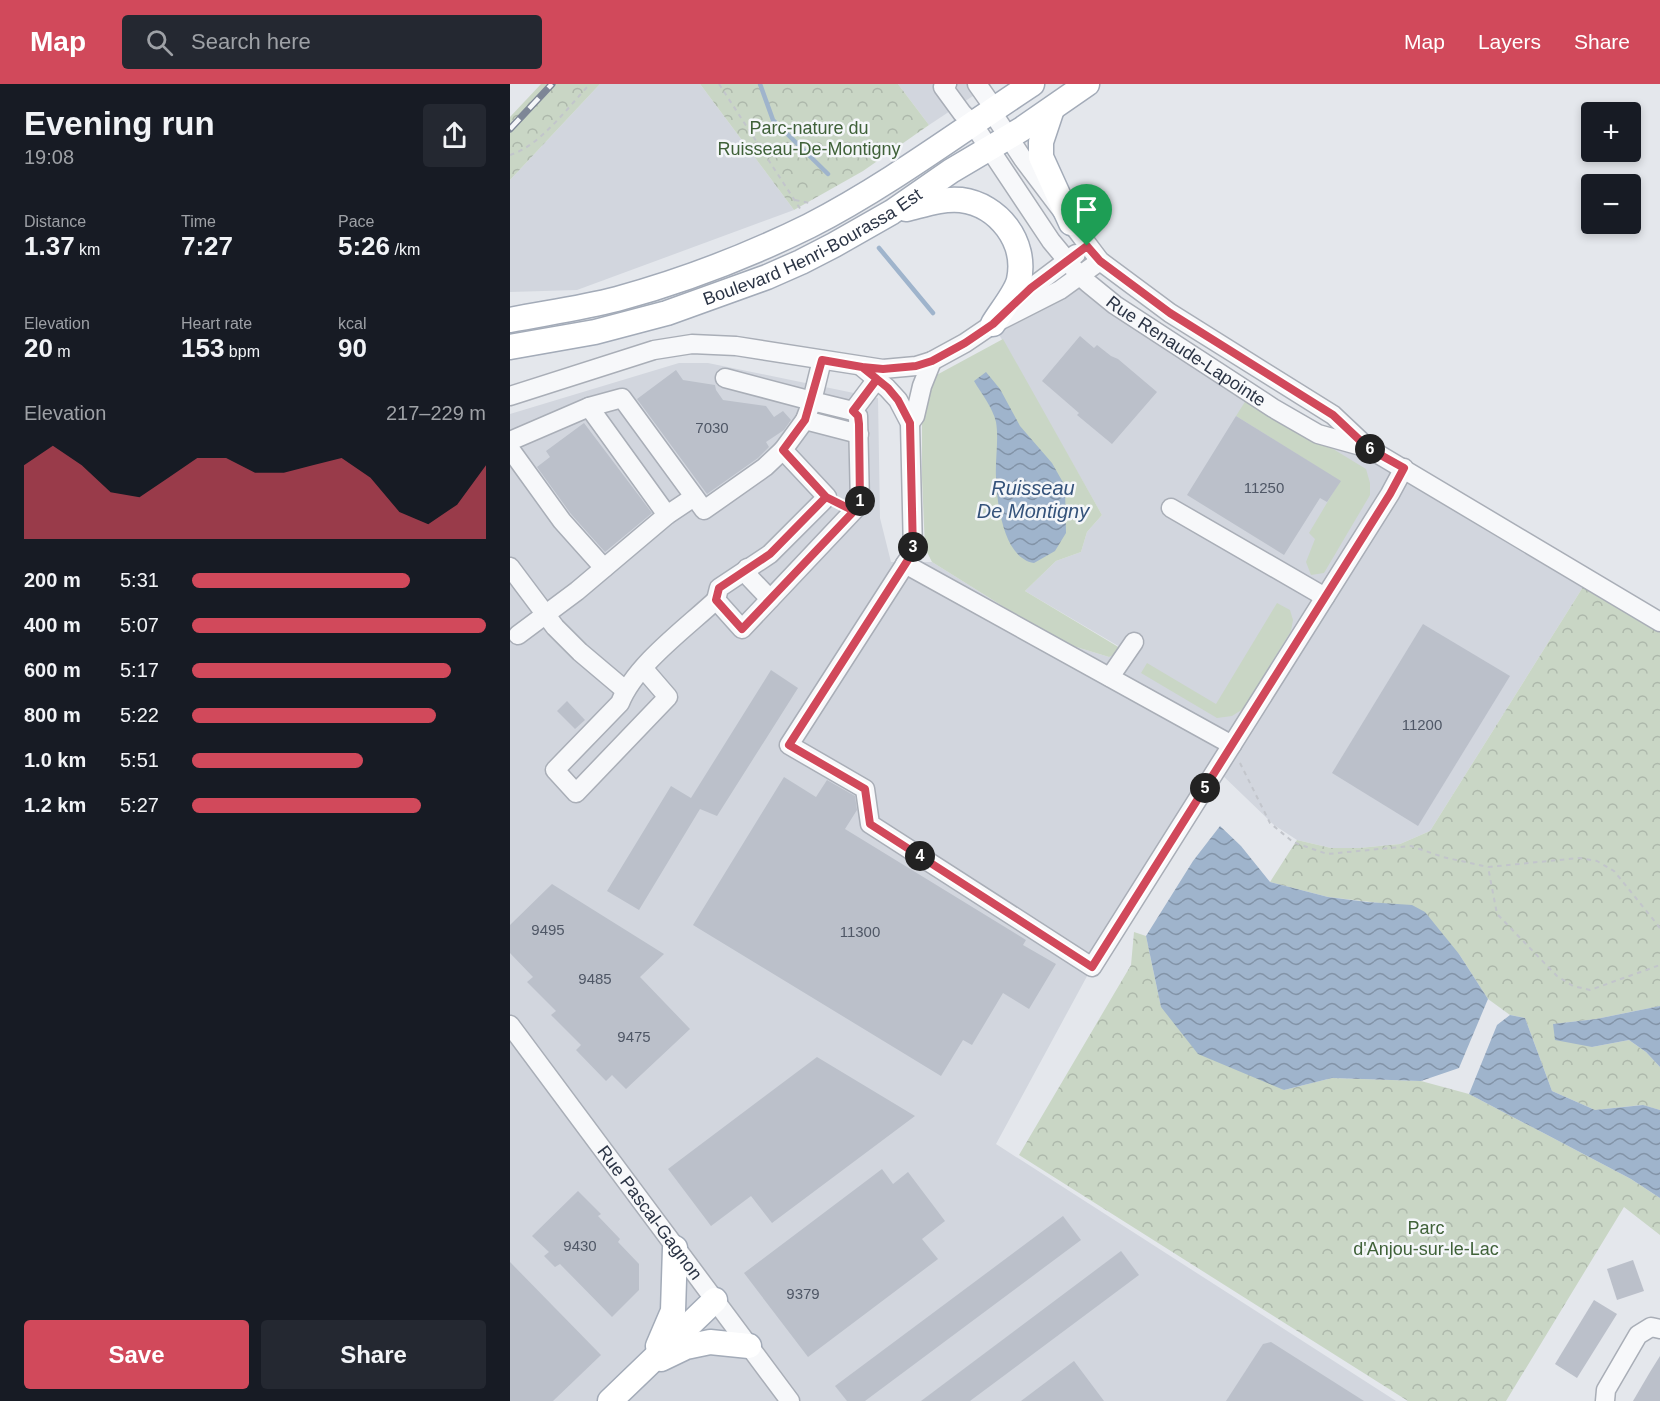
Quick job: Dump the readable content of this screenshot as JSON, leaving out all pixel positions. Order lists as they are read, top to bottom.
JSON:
{
  "streets": {
    "main road": ["Boulevard Henri-Bourassa Est"],
    "street": ["Rue Renaude-Lapointe", "Rue Pascal-Gagnon"]
  },
  "crossings": [
    ["Boulevard Henri-Bourassa Est", "Rue Renaude-Lapointe"]
  ],
  "water": ["Ruisseau De Montigny"],
  "parks": ["Parc-nature du Ruisseau-De-Montigny", "Parc d'Anjou-sur-le-Lac"],
  "house_numbers": [
    "7030",
    "11250",
    "11200",
    "9495",
    "11300",
    "9485",
    "9475",
    "9430",
    "9379"
  ],
  "page": {
    "header": "Map",
    "search": "Search here",
    "nav": ["Map", "Layers", "Share"],
    "heading": ["Evening run", "19:08"],
    "map_buttons": ["+", "−"],
    "stats": [
      ["Distance", "1.37 km"],
      ["Time", "7:27"],
      ["Pace", "5:26 /km"],
      ["Elevation", "20 m"],
      ["Heart rate", "153 bpm"],
      ["kcal", "90"]
    ],
    "chart": ["Elevation", "217–229 m"],
    "pins": [
      "6",
      "1",
      "3",
      "5",
      "4"
    ],
    "list": [
      {
        "name": "200 m",
        "note": "5:31"
      },
      {
        "name": "400 m",
        "note": "5:07"
      },
      {
        "name": "600 m",
        "note": "5:17"
      },
      {
        "name": "800 m",
        "note": "5:22"
      },
      {
        "name": "1.0 km",
        "note": "5:51"
      },
      {
        "name": "1.2 km",
        "note": "5:27"
      }
    ],
    "buttons": ["Save", "Share"]
  }
}
